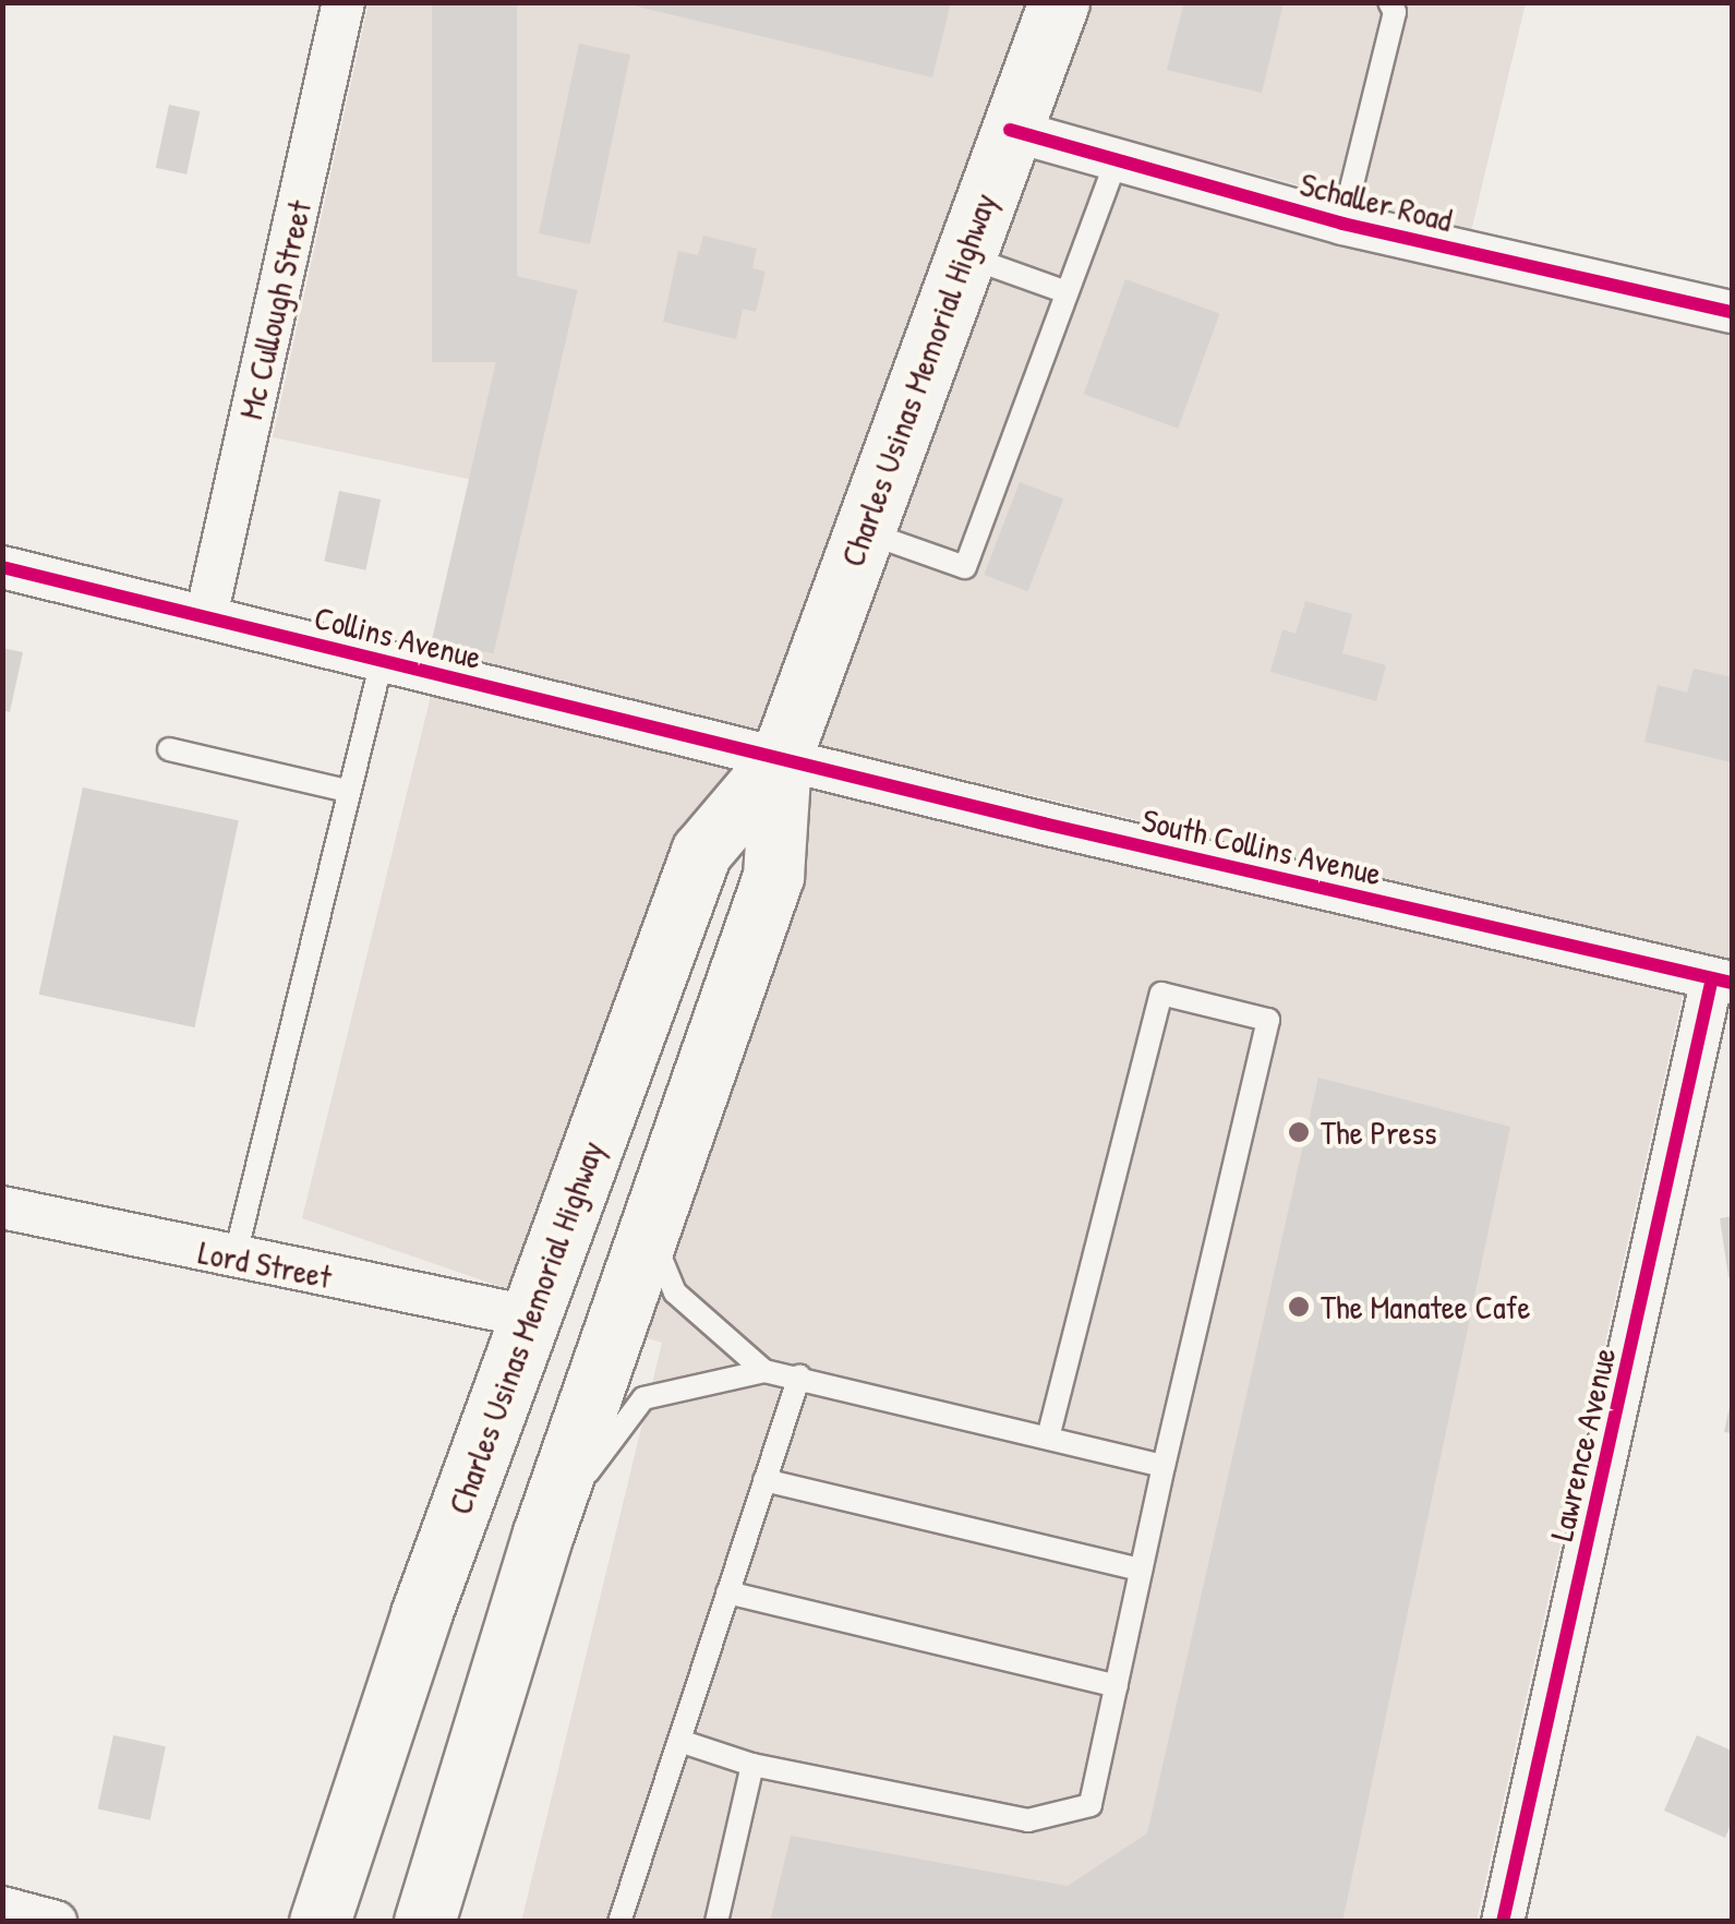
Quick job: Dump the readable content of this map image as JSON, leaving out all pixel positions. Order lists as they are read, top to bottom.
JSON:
{
  "streets": {
    "highway": ["Charles Usinas Memorial Highway"],
    "street": [
      "Schaller Road",
      "Mc Cullough Street",
      "Collins Avenue",
      "South Collins Avenue",
      "Lord Street",
      "Lawrence Avenue"
    ]
  },
  "crossings": [
    ["Schaller Road", "Charles Usinas Memorial Highway"],
    ["Mc Cullough Street", "Collins Avenue"],
    ["Charles Usinas Memorial Highway", "Collins Avenue"],
    ["Charles Usinas Memorial Highway", "South Collins Avenue"],
    ["Charles Usinas Memorial Highway", "Lord Street"],
    ["Collins Avenue", "South Collins Avenue"],
    ["South Collins Avenue", "Lawrence Avenue"]
  ],
  "places": ["The Press", "The Manatee Cafe"]
}
